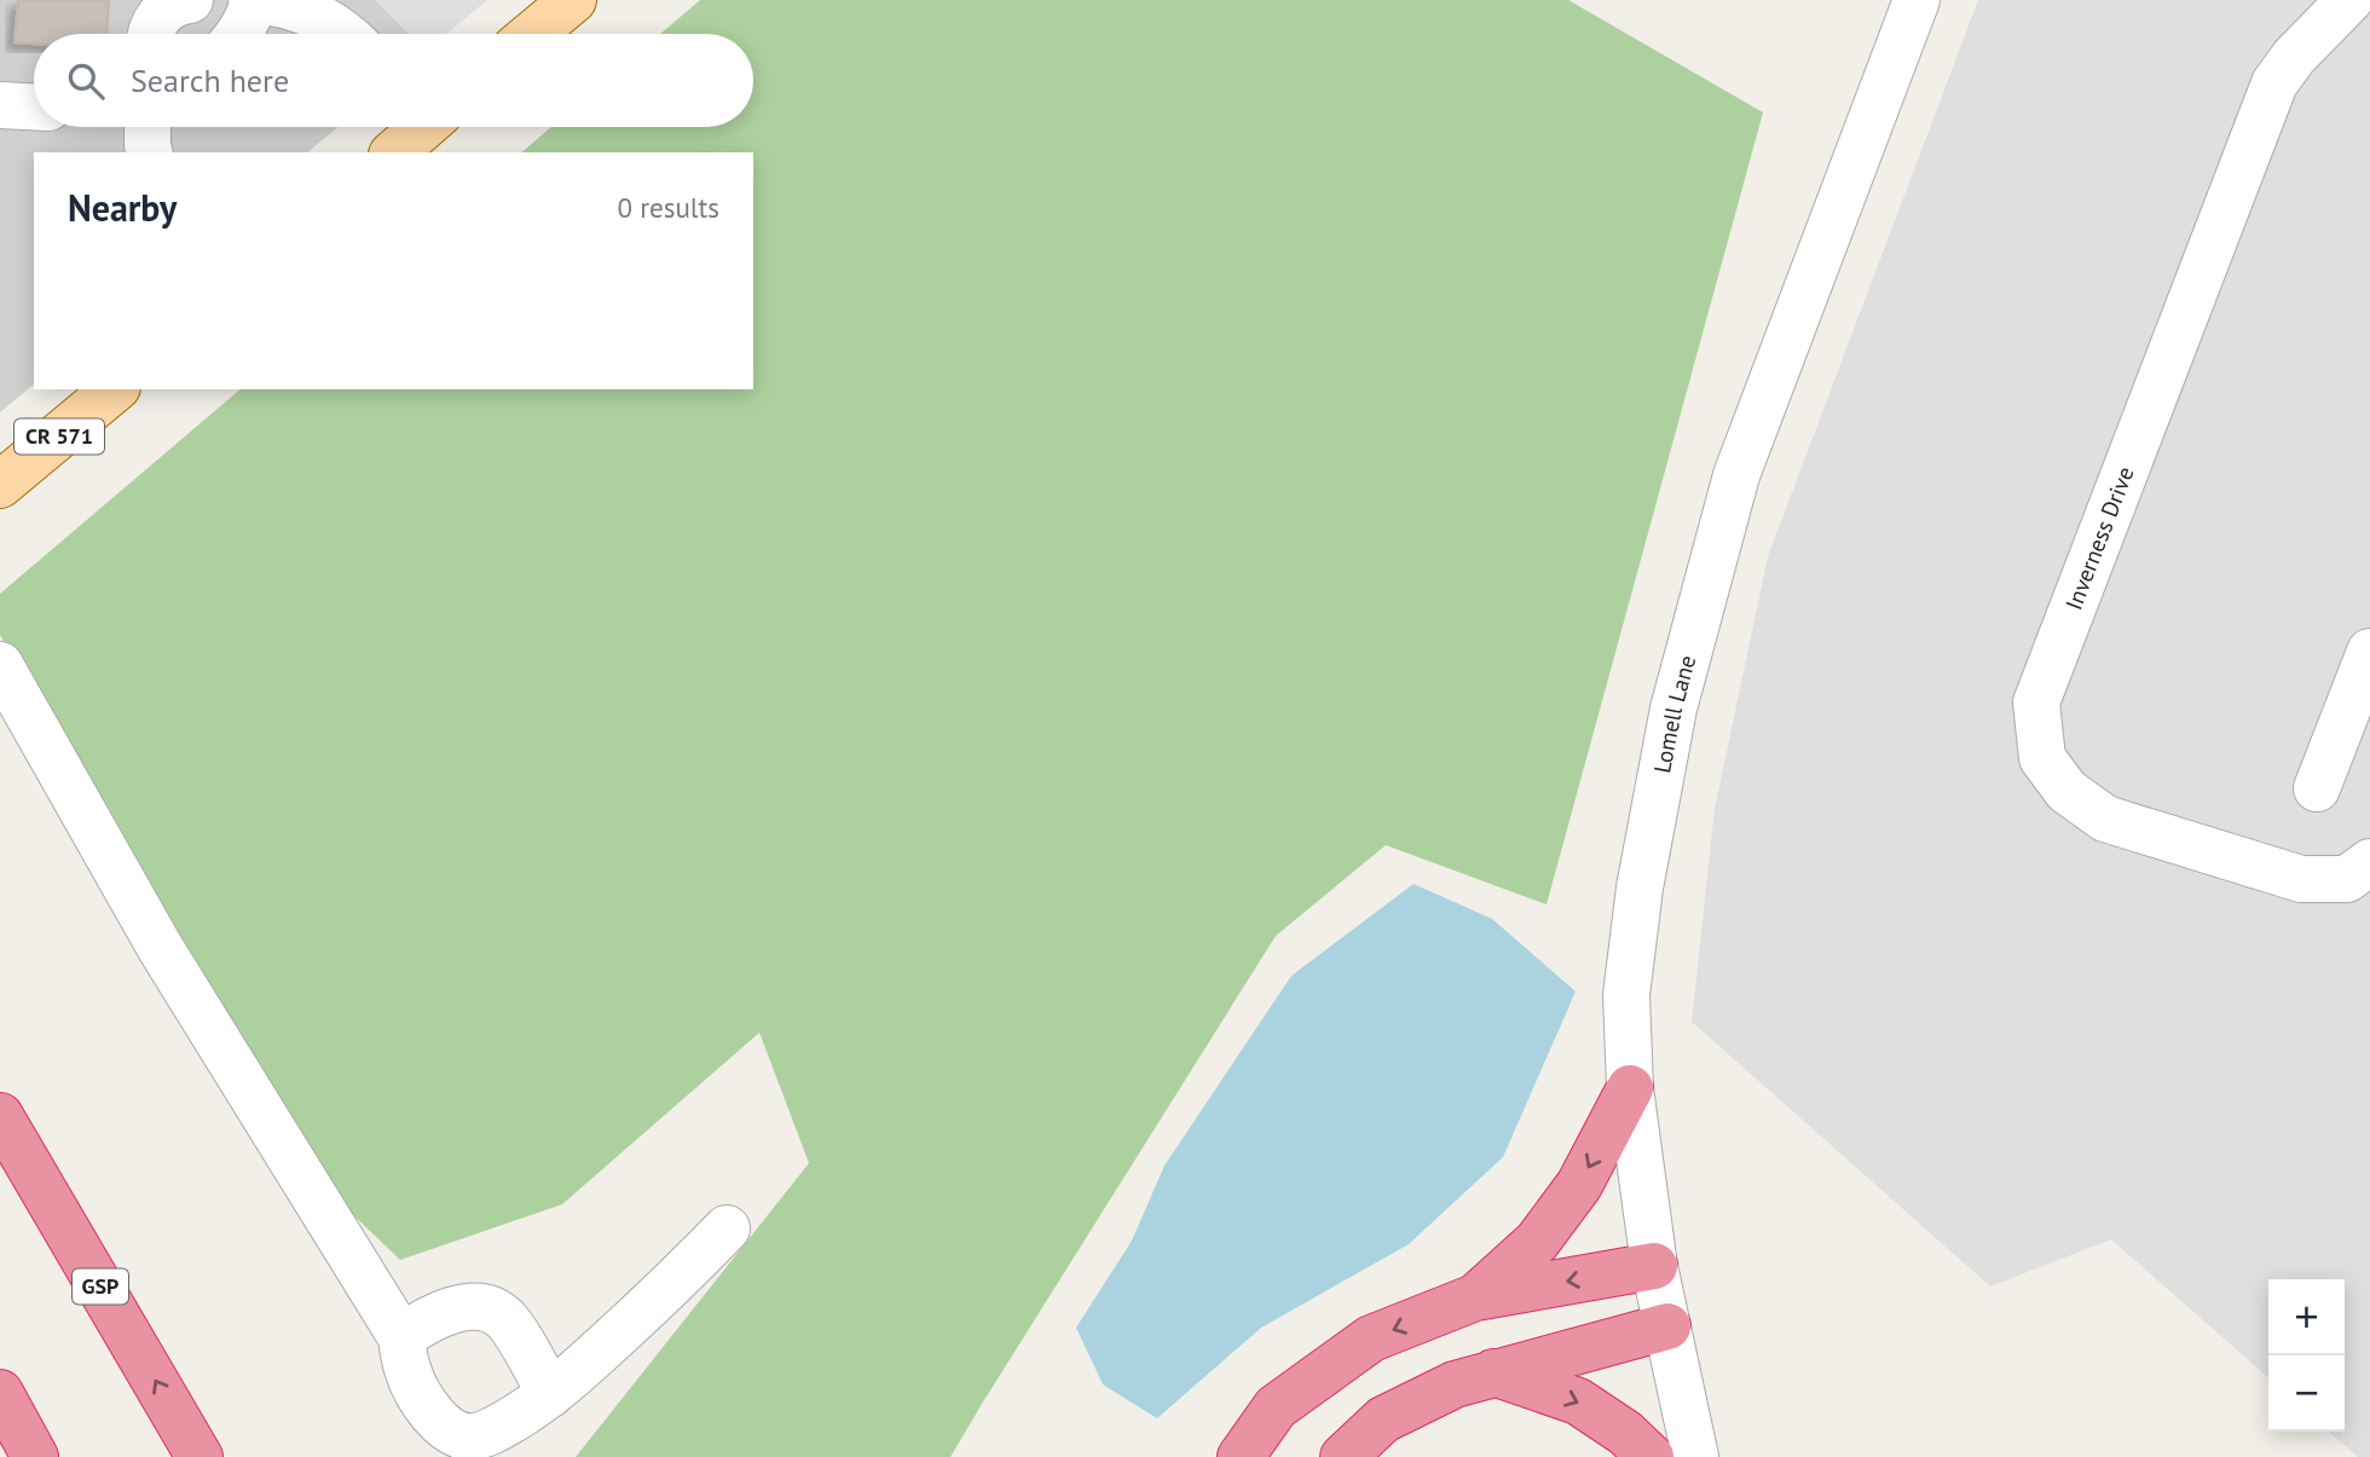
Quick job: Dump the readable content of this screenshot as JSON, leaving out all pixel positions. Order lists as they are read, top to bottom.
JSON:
{
  "streets": {
    "highway": ["GSP"],
    "main road": ["CR 571"],
    "street": ["Inverness Drive", "Lomell Lane"]
  },
  "page": {
    "search": "Search here",
    "heading": ["Nearby", "0 results"],
    "map_buttons": ["+", "−"]
  }
}
